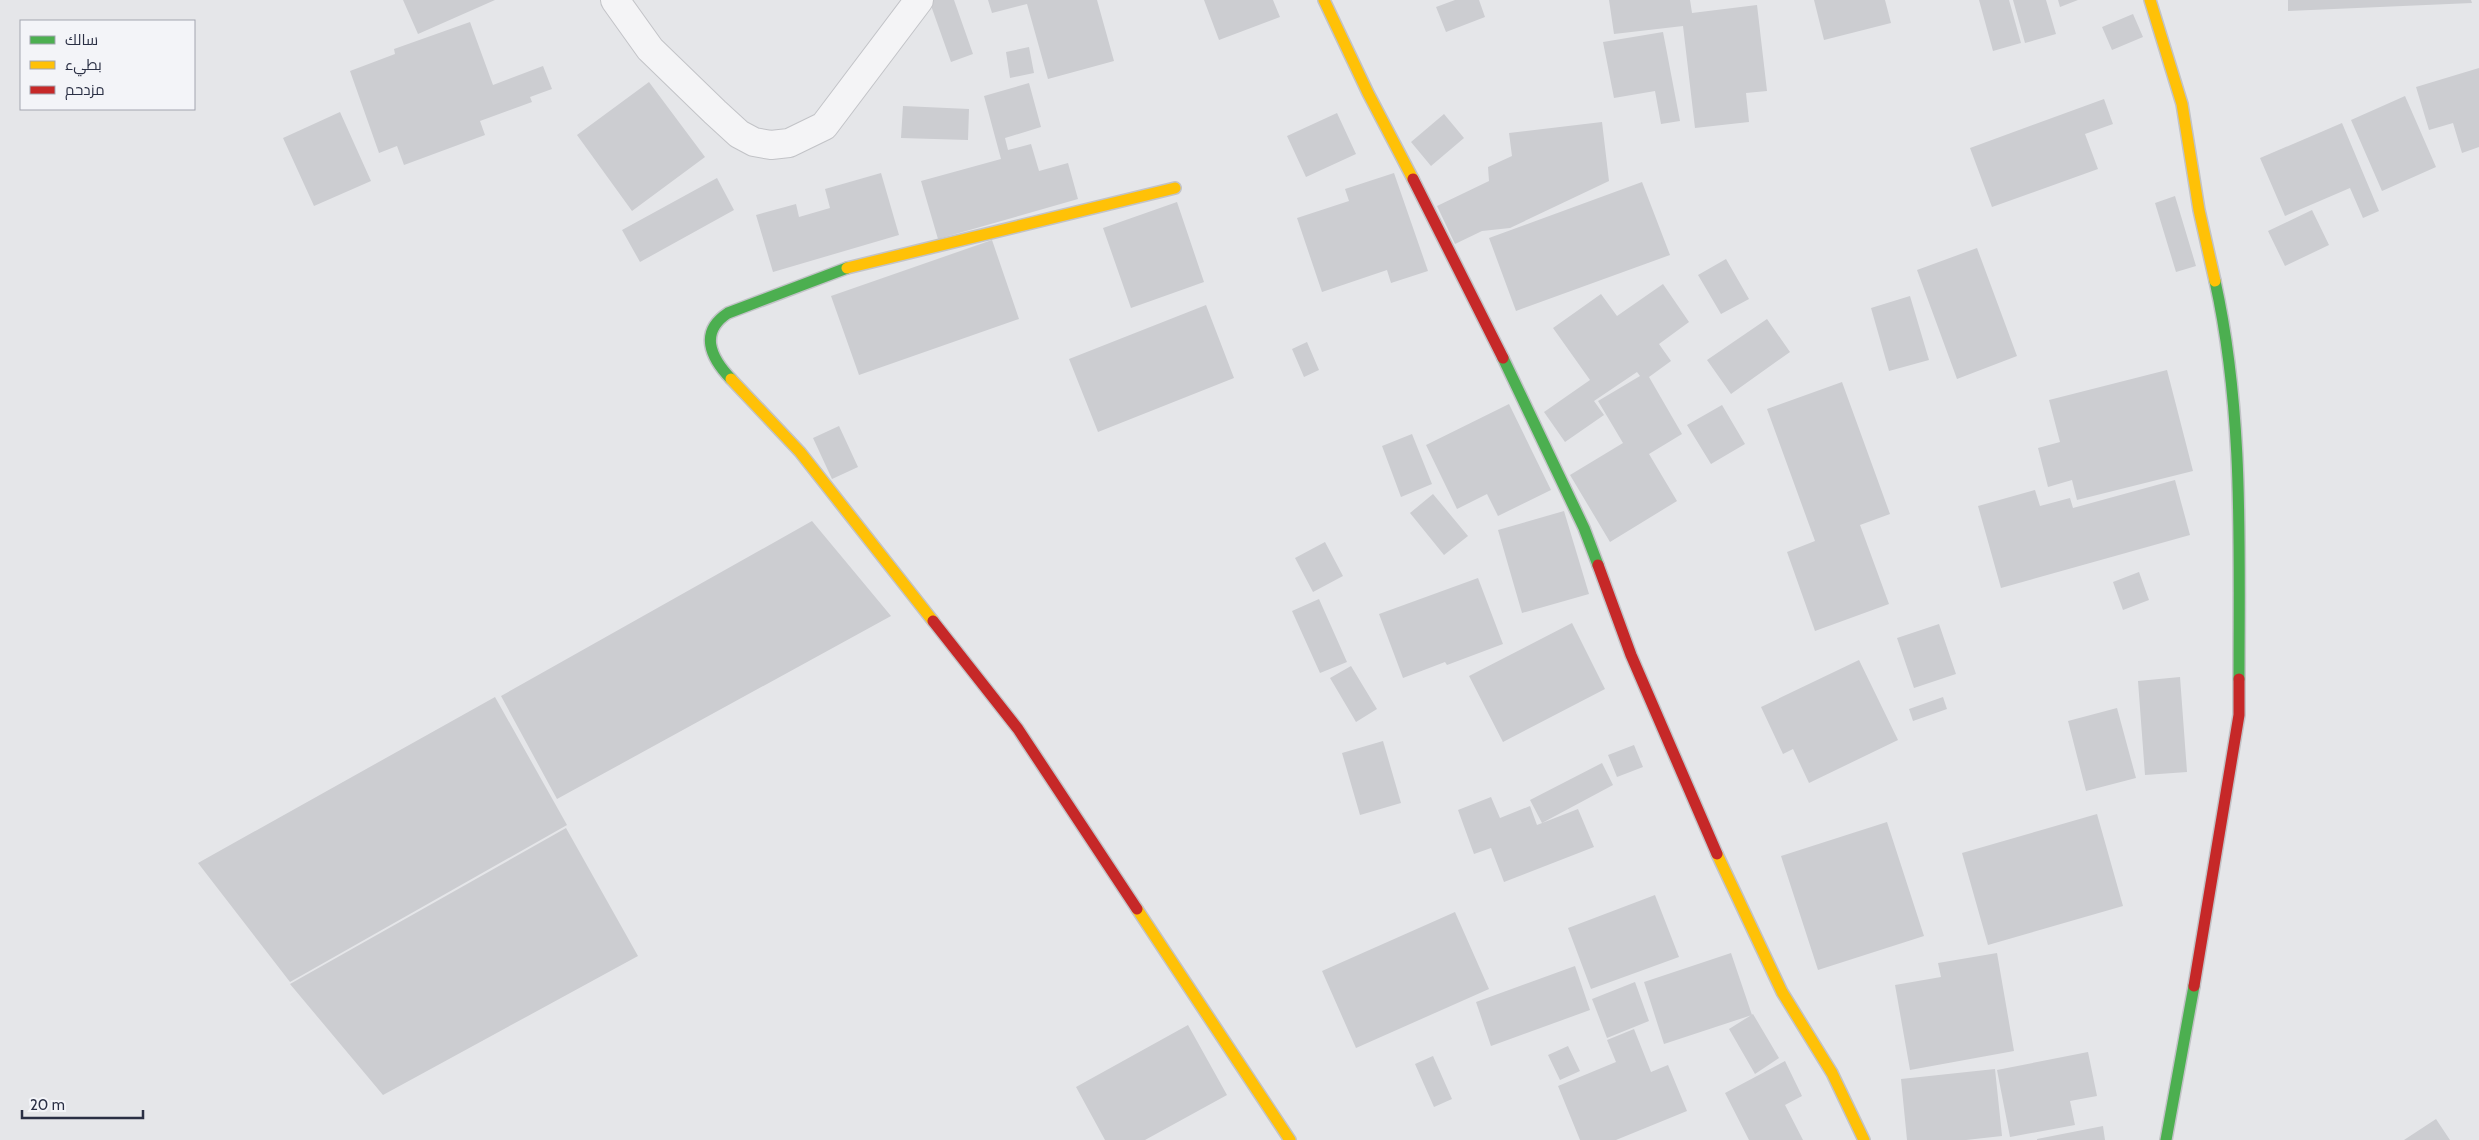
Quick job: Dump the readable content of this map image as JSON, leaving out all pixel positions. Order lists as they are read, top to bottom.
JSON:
{
  "legend": ["سالك", "بطيء", "مزدحم"],
  "scale_bar": "20 m"
}
